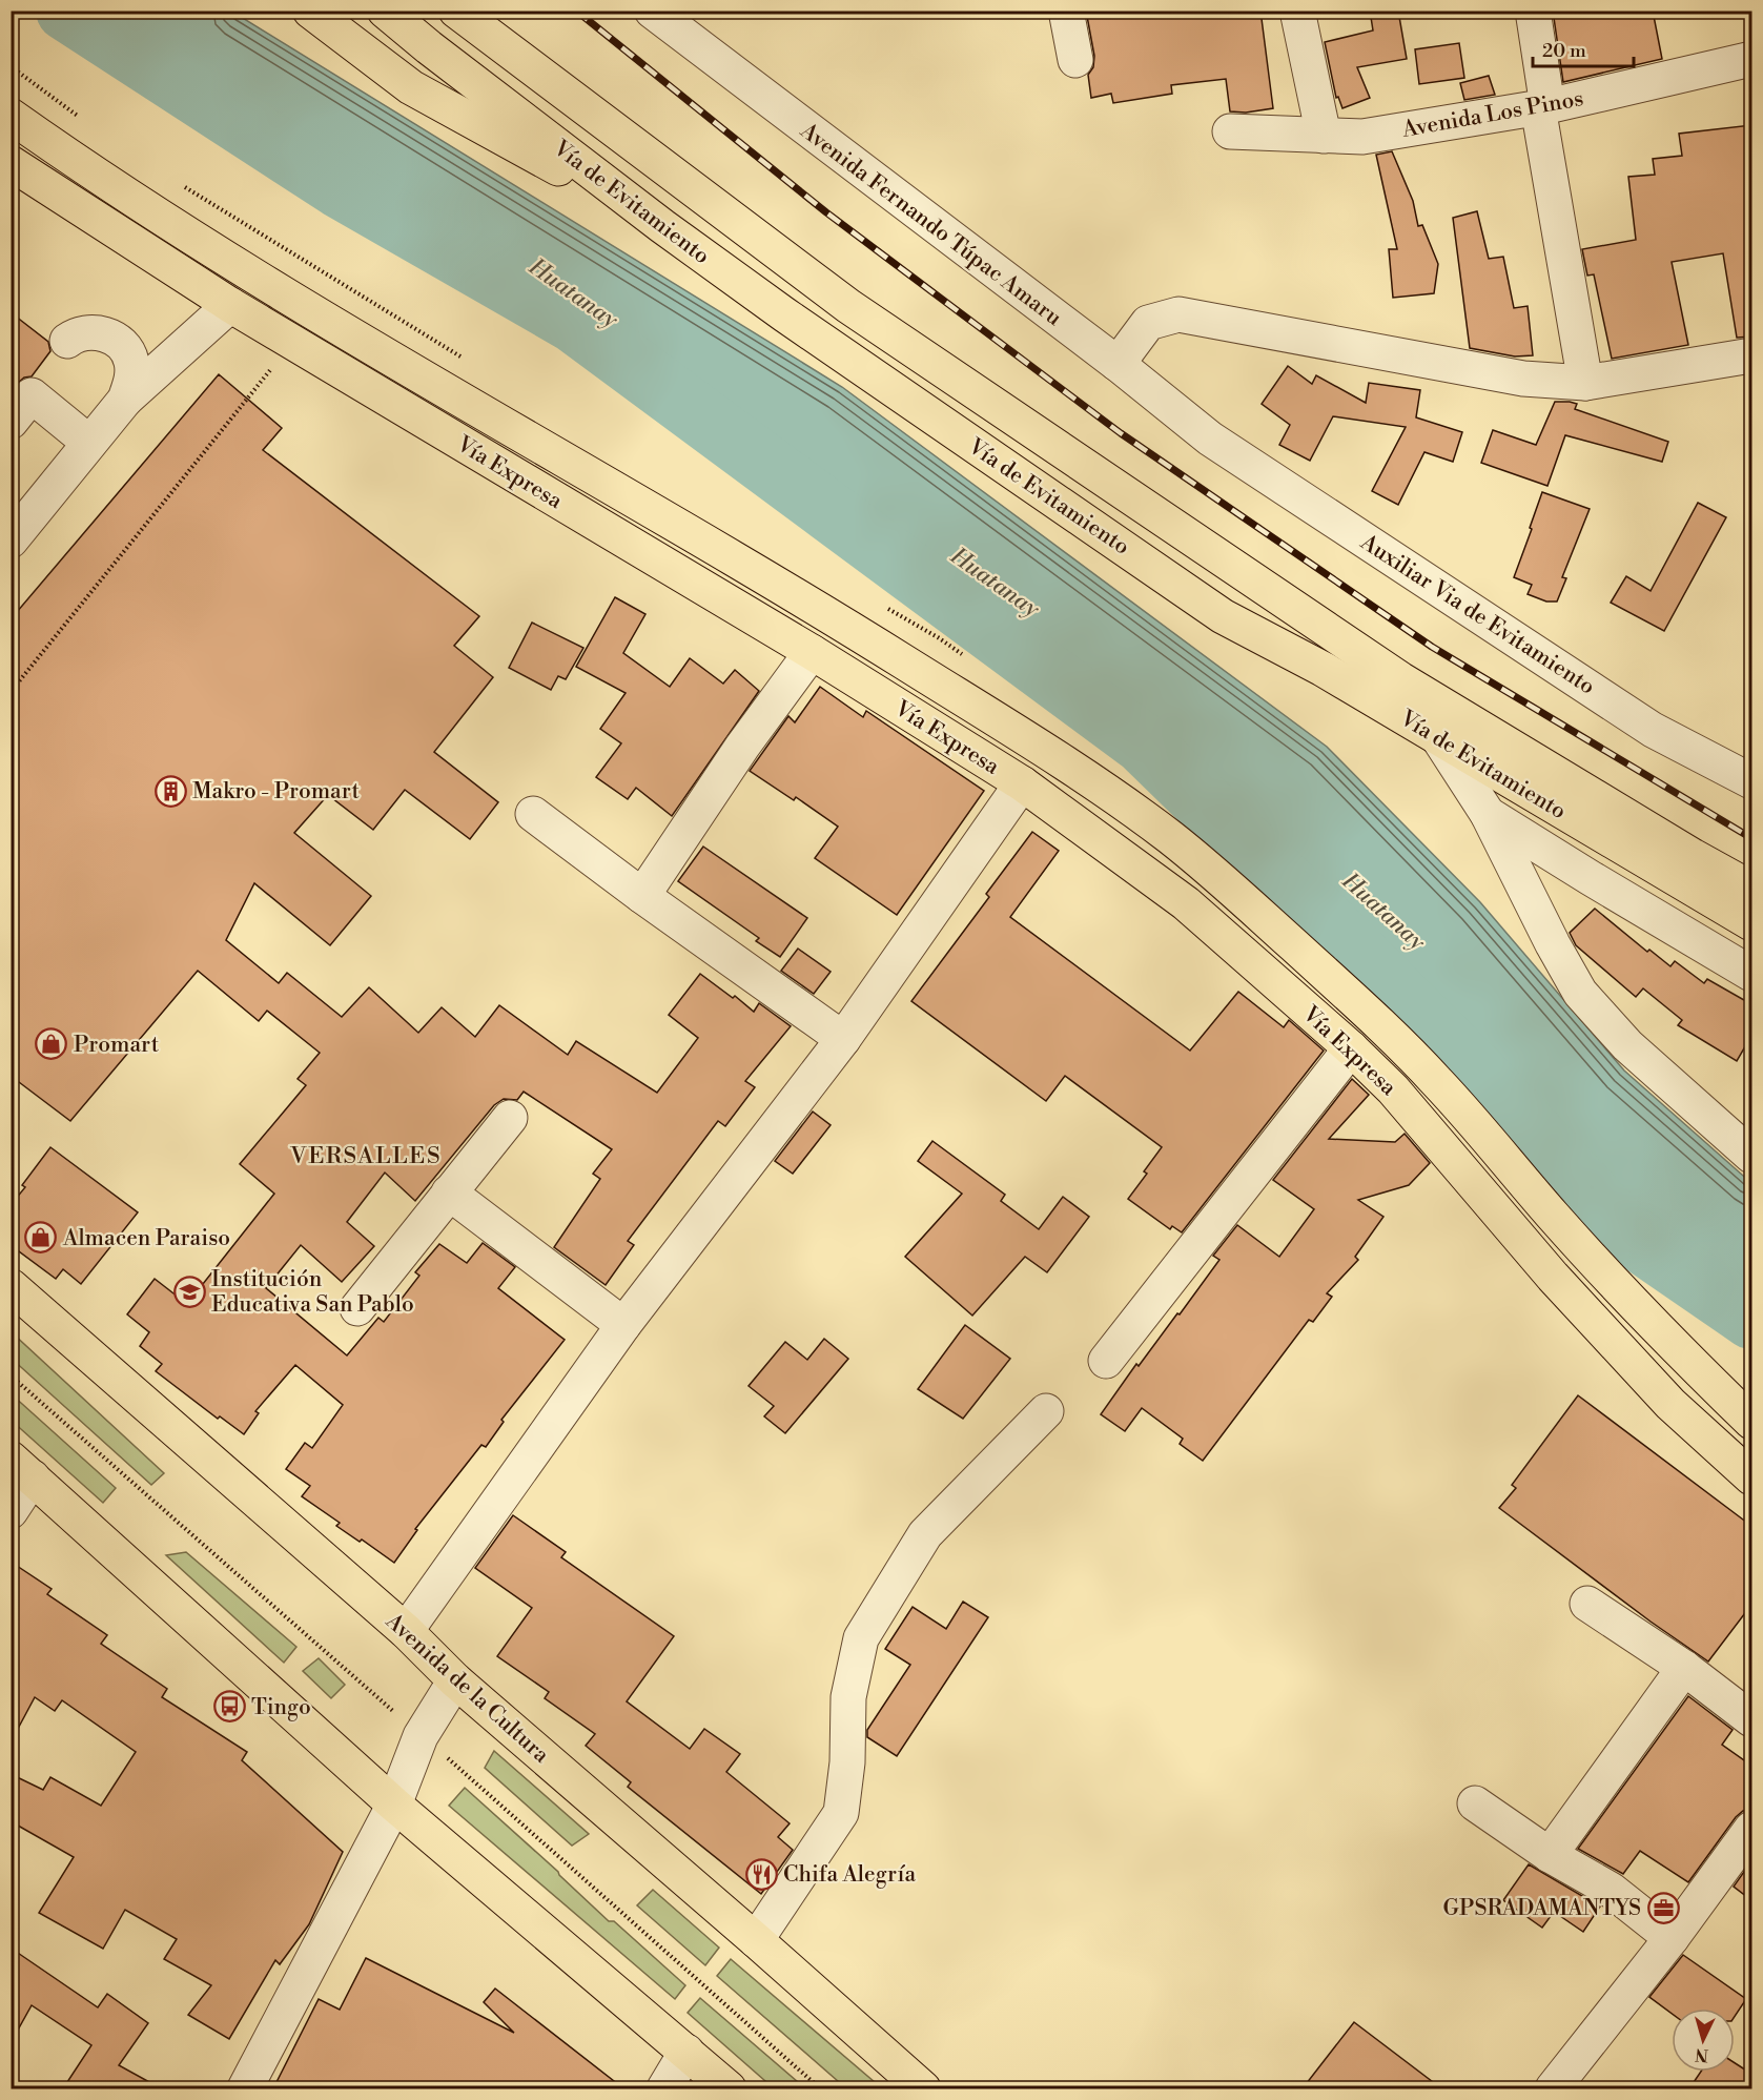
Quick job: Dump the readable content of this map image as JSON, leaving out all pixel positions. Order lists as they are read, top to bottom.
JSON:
{
  "streets": {
    "main road": ["Vía de Evitamiento", "Vía Expresa", "Avenida de la Cultura"],
    "street": ["Avenida Los Pinos", "Avenida Fernando Túpac Amaru", "Auxiliar Via de Evitamiento"]
  },
  "crossings": [
    ["Avenida Fernando Túpac Amaru", "Auxiliar Via de Evitamiento"]
  ],
  "districts": ["VERSALLES"],
  "water": ["Huatanay"],
  "places": {
    "building": ["Makro - Promart"],
    "shop": ["Promart", "Almacen Paraiso"],
    "school or university": ["Institución Educativa San Pablo"],
    "bus stop": ["Tingo"],
    "restaurant": ["Chifa Alegría"],
    "office": ["GPSRADAMANTYS"]
  },
  "scale_bar": "20 m",
  "north": "bottom"
}
